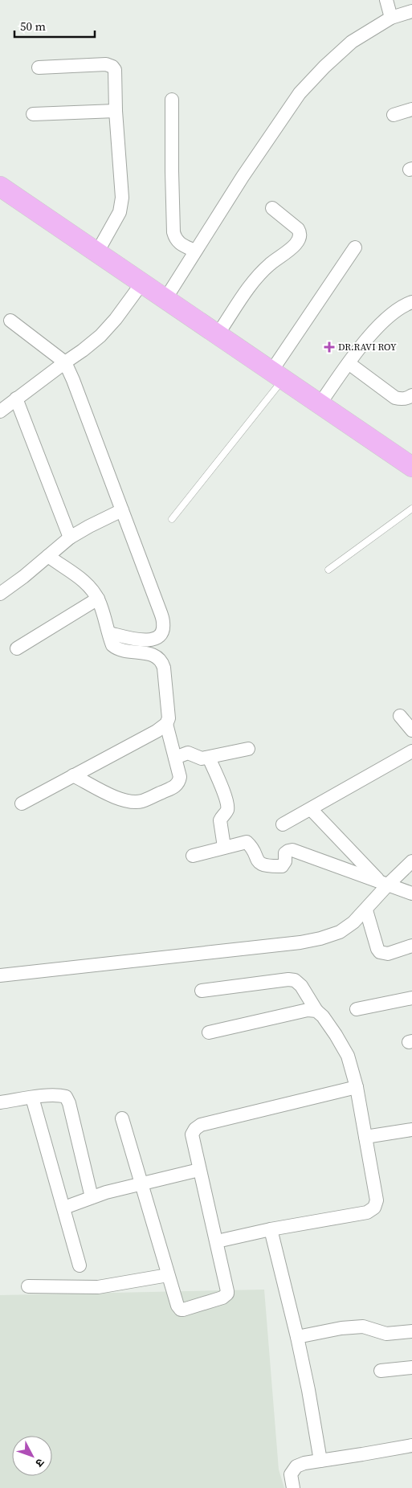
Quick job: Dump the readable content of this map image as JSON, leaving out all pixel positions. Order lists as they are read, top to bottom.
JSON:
{
  "places": {
    "health": ["DR.RAVI ROY"]
  },
  "scale_bar": "50 m",
  "north": "bottom right"
}
